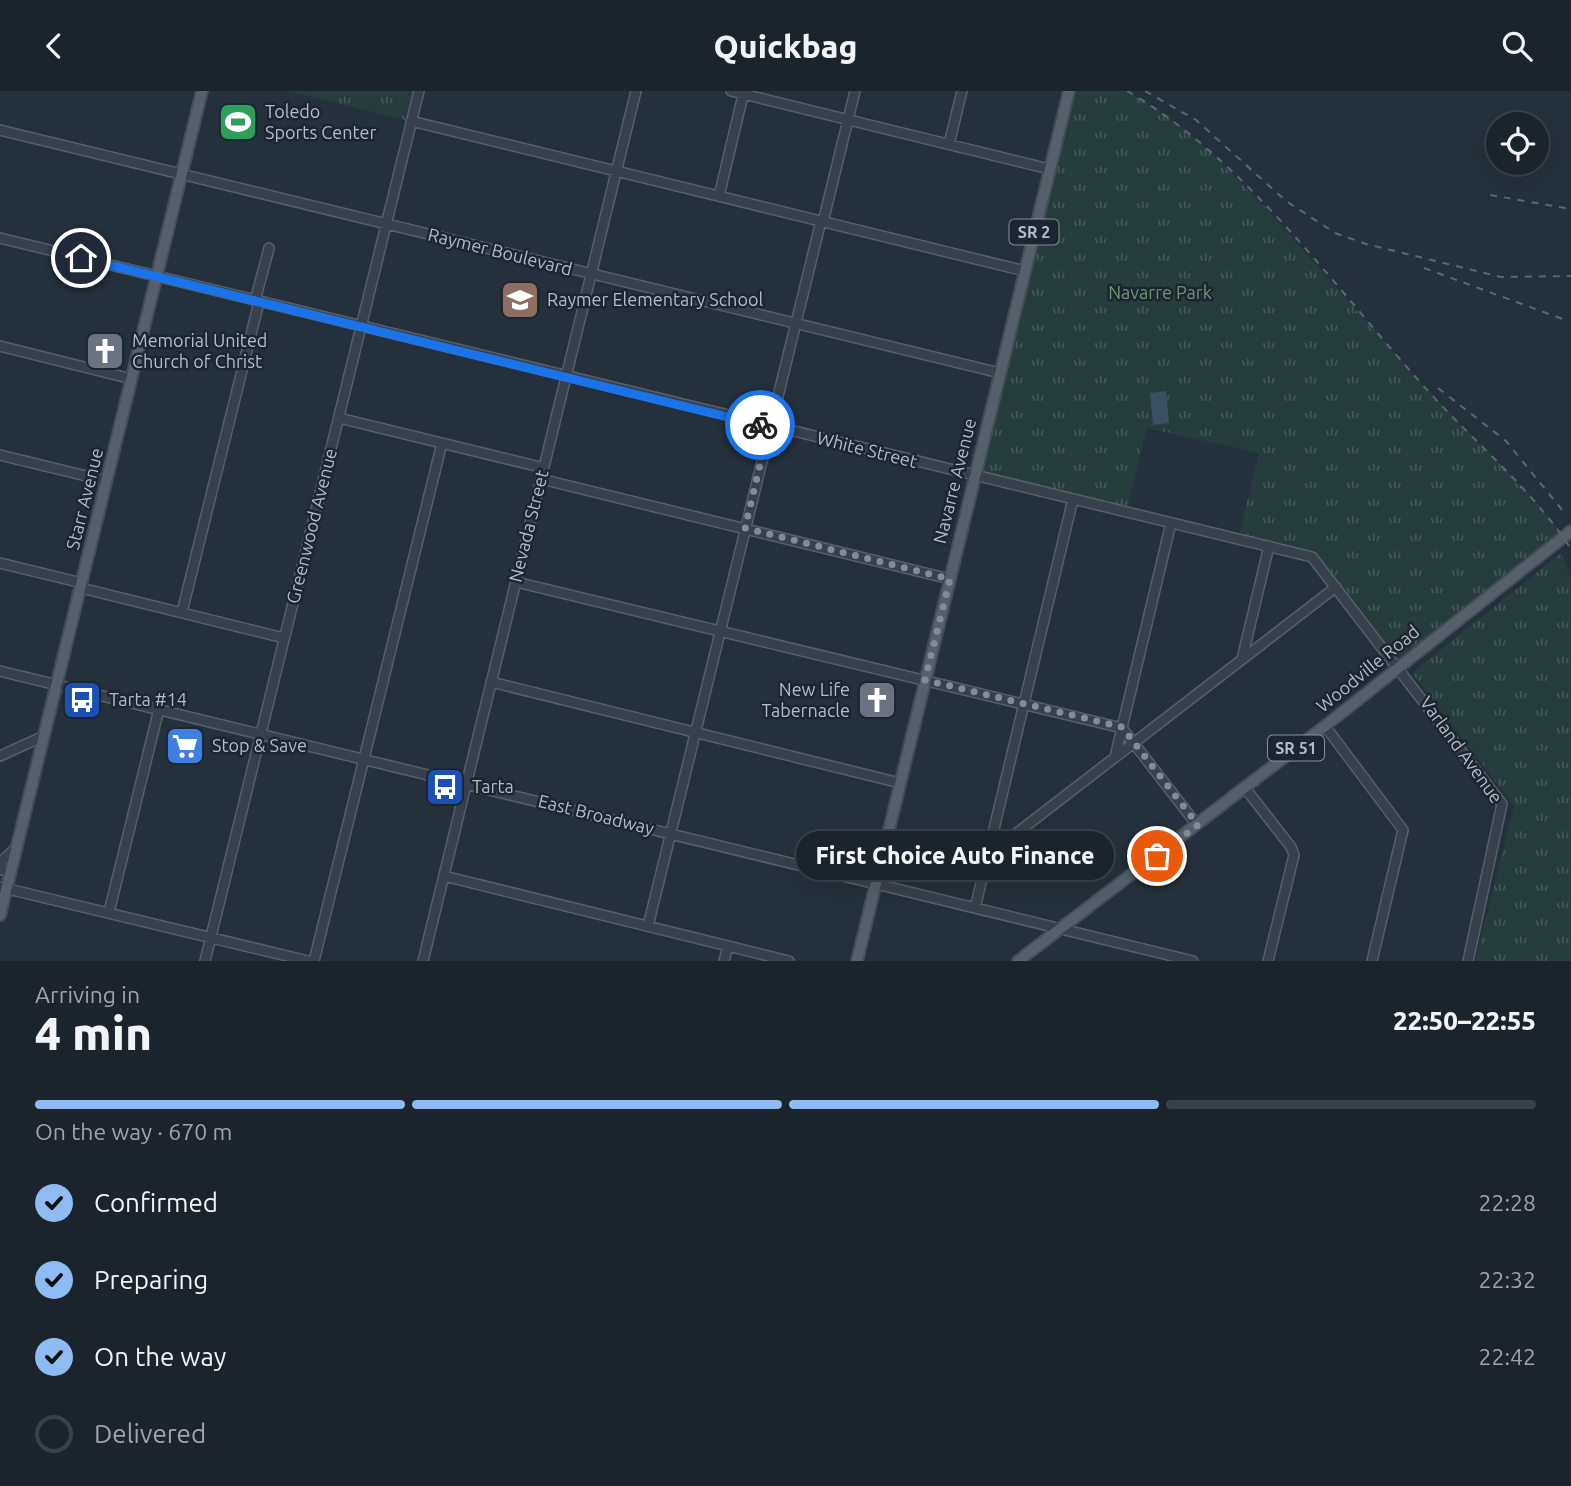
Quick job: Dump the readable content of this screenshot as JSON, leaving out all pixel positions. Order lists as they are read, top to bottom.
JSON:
{
  "streets": {
    "main road": [
      "SR 2",
      "Navarre Avenue",
      "Starr Avenue",
      "Woodville Road",
      "SR 51"
    ],
    "street": [
      "Raymer Boulevard",
      "White Street",
      "Greenwood Avenue",
      "Nevada Street",
      "Varland Avenue",
      "East Broadway"
    ]
  },
  "crossings": [
    ["Raymer Boulevard", "Navarre Avenue"],
    ["Raymer Boulevard", "Starr Avenue"],
    ["Raymer Boulevard", "Greenwood Avenue"],
    ["Raymer Boulevard", "Nevada Street"],
    ["White Street", "Navarre Avenue"],
    ["White Street", "Starr Avenue"],
    ["White Street", "Greenwood Avenue"],
    ["White Street", "Nevada Street"],
    ["White Street", "Varland Avenue"],
    ["Navarre Avenue", "East Broadway"],
    ["Starr Avenue", "East Broadway"],
    ["Greenwood Avenue", "East Broadway"],
    ["Nevada Street", "East Broadway"],
    ["Woodville Road", "Varland Avenue"],
    ["Woodville Road", "East Broadway"]
  ],
  "parks": ["Navarre Park"],
  "places": {
    "sports": ["Toledo Sports Center"],
    "school or university": ["Raymer Elementary School"],
    "church": ["Memorial United Church of Christ", "New Life Tabernacle"],
    "bus stop": ["Tarta #14", "Tarta"],
    "supermarket": ["Stop & Save"],
    "other": ["First Choice Auto Finance"]
  },
  "page": {
    "header": "Quickbag",
    "bubble": "First Choice Auto Finance",
    "heading": ["4 min", "Arriving in", "22:50–22:55"],
    "bar": "On the way · 670 m",
    "list": [
      ["Confirmed", "22:28"],
      ["Preparing", "22:32"],
      ["On the way", "22:42"],
      "Delivered"
    ]
  }
}
